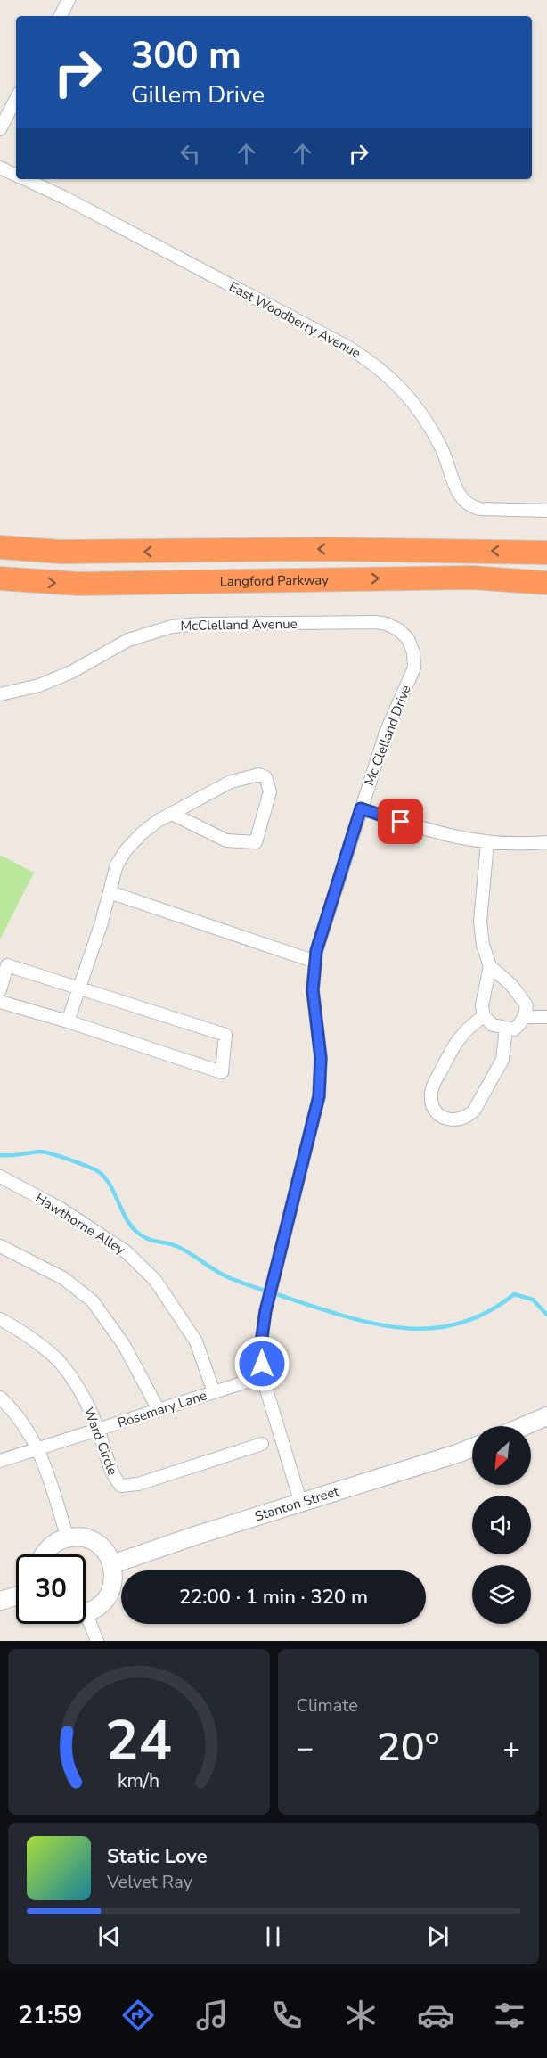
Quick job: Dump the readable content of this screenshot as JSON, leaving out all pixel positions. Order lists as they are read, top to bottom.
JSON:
{
  "streets": {
    "highway": ["Langford Parkway"],
    "street": [
      "East Woodberry Avenue",
      "McClelland Avenue",
      "Mc Clelland Drive",
      "Hawthorne Alley",
      "Rosemary Lane",
      "Ward Circle",
      "Stanton Street"
    ]
  },
  "crossings": [
    ["McClelland Avenue", "Mc Clelland Drive"],
    ["Mc Clelland Drive", "Rosemary Lane"],
    ["Mc Clelland Drive", "Stanton Street"],
    ["Hawthorne Alley", "Rosemary Lane"],
    ["Rosemary Lane", "Ward Circle"]
  ],
  "north": "bottom left",
  "page": {
    "turn": ["300 m", "Gillem Drive"],
    "limit": "30",
    "trip": "22:00 · 1 min · 320 m",
    "tile": "Climate",
    "heat": ["−", "20°", "+"],
    "song": ["Static Love", "Velvet Ray"],
    "tabs": "21:59",
    "gauge": ["24", "km/h"]
  }
}
